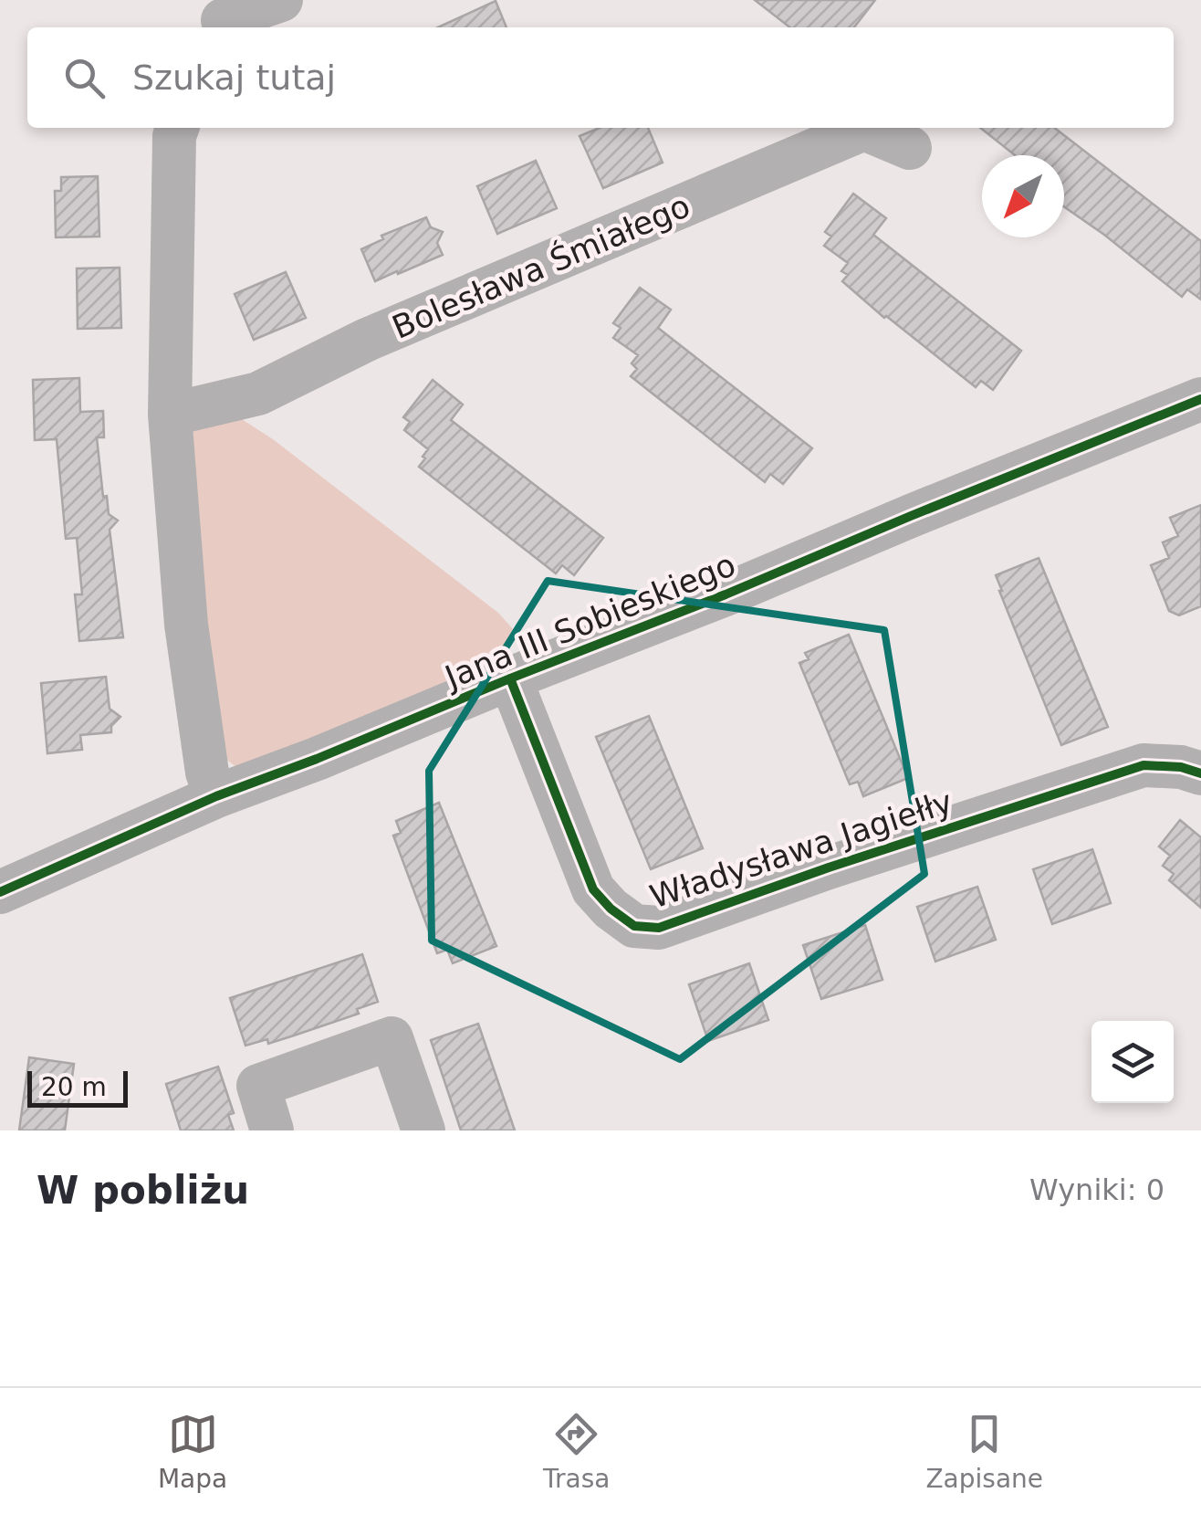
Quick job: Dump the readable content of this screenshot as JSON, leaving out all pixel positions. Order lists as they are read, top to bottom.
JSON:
{
  "streets": {
    "street": ["Bolesława Śmiałego", "Jana III Sobieskiego", "Władysława Jagiełły"]
  },
  "crossings": [
    ["Jana III Sobieskiego", "Władysława Jagiełły"]
  ],
  "scale_bar": "20 m",
  "north": "bottom left",
  "page": {
    "search": "Szukaj tutaj",
    "scale": "20 m",
    "heading": ["W pobliżu", "Wyniki: 0"],
    "nav": ["Mapa", "Trasa", "Zapisane"]
  }
}
